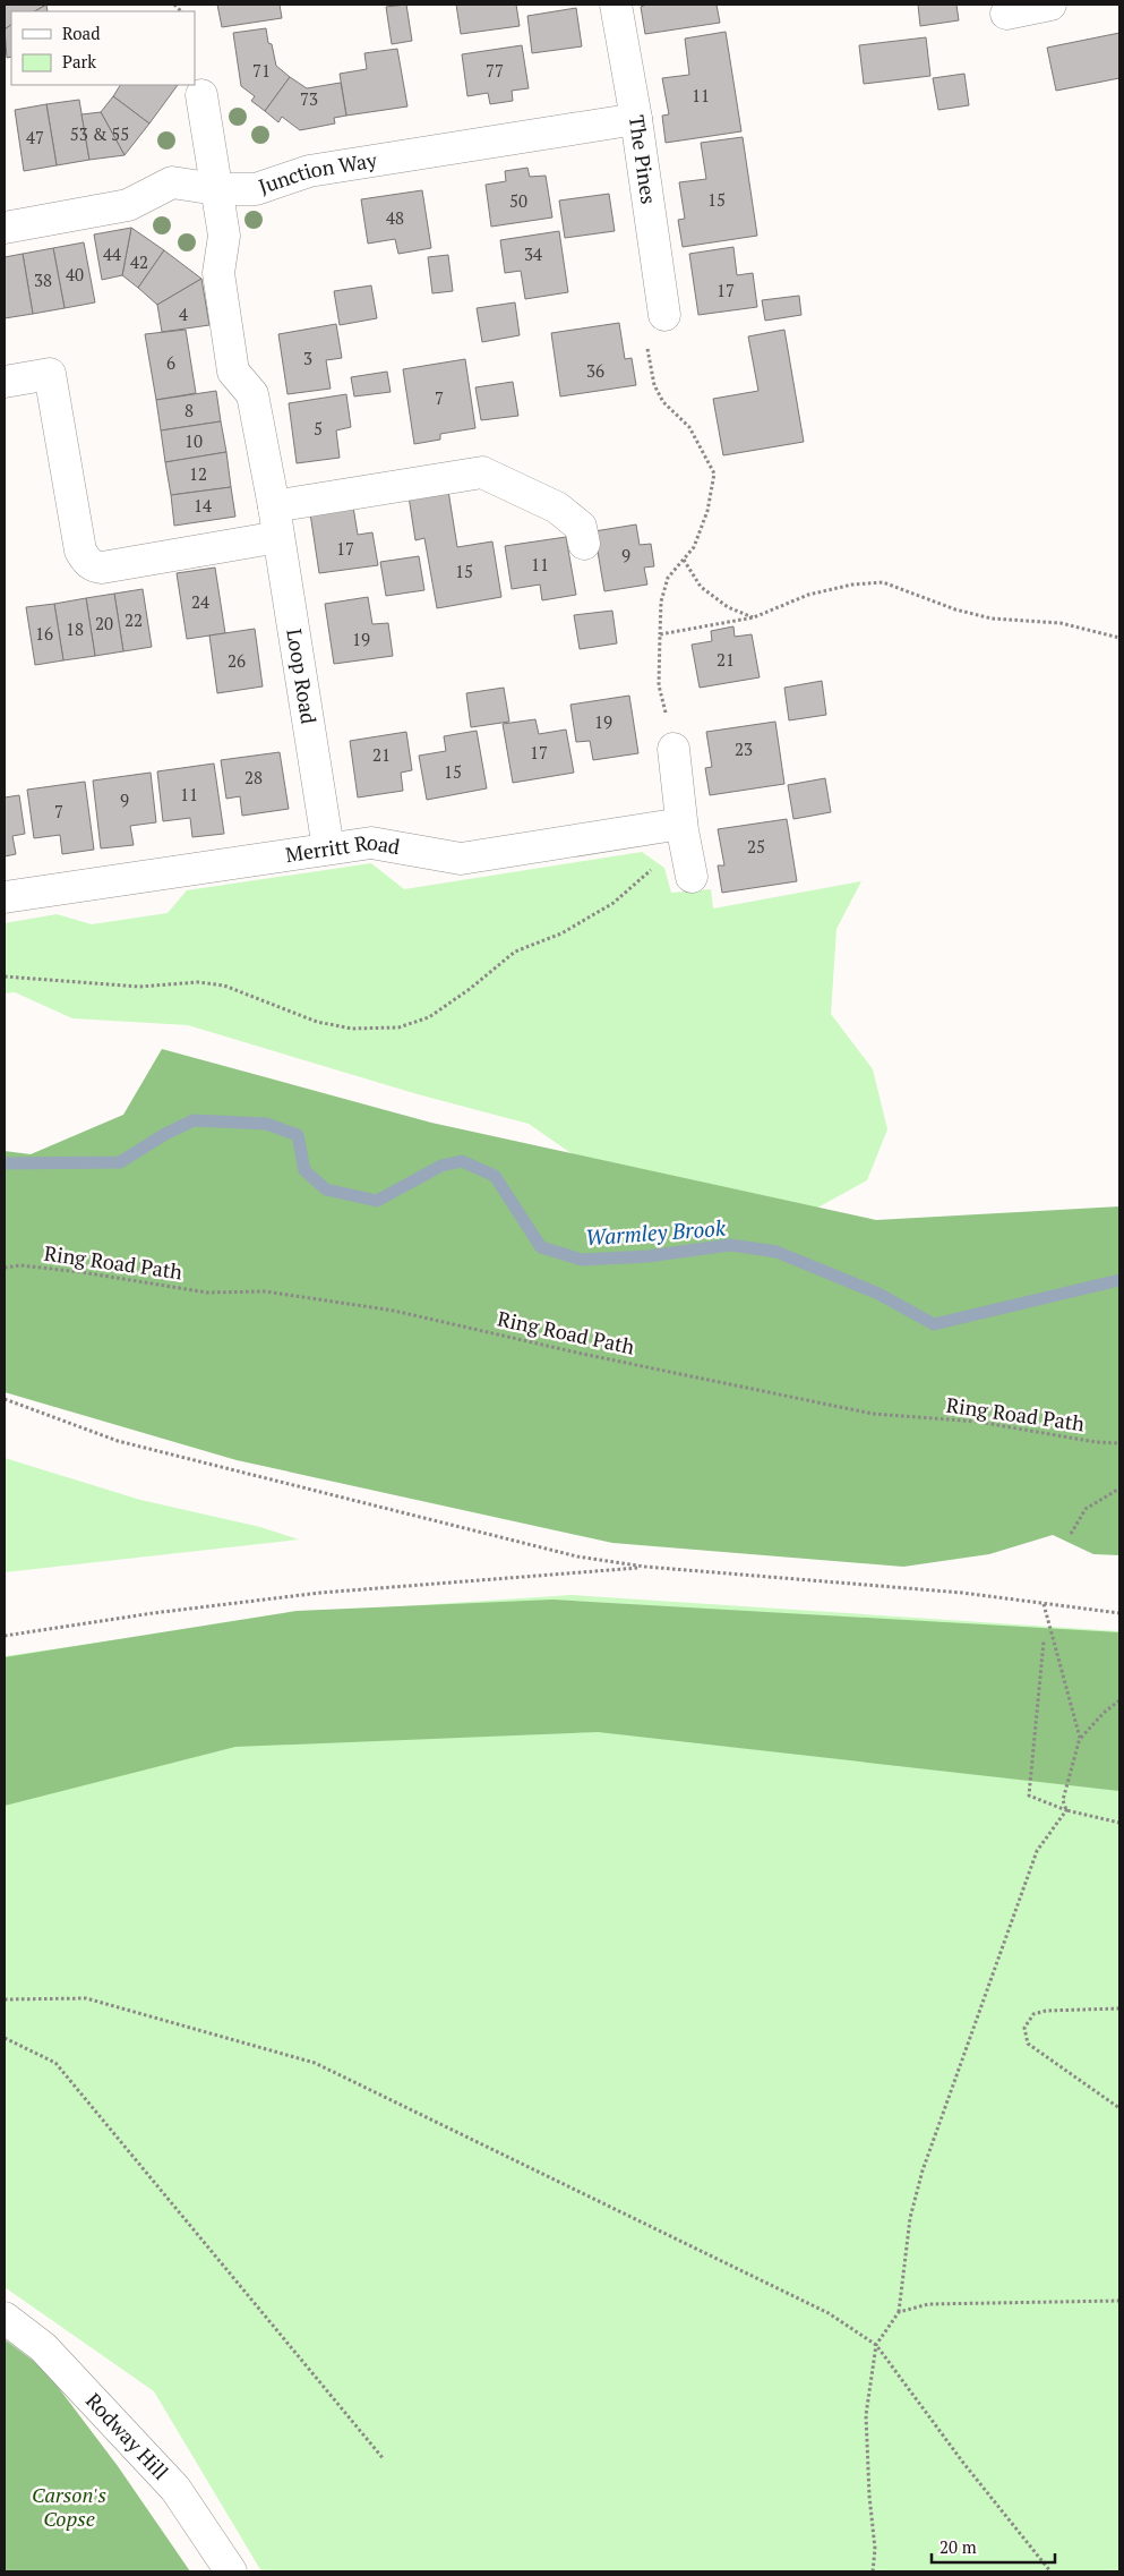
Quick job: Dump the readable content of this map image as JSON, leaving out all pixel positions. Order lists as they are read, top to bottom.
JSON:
{
  "streets": {
    "street": [
      "The Pines",
      "Junction Way",
      "Loop Road",
      "Merritt Road",
      "Rodway Hill"
    ],
    "path": ["Ring Road Path"]
  },
  "crossings": [
    ["The Pines", "Junction Way"],
    ["Junction Way", "Loop Road"],
    ["Loop Road", "Merritt Road"]
  ],
  "water": ["Warmley Brook"],
  "parks": ["Carson's Copse"],
  "house_numbers": [
    "71",
    "77",
    "11",
    "73",
    "53 & 55",
    "47",
    "15",
    "50",
    "48",
    "44",
    "34",
    "42",
    "40",
    "38",
    "17",
    "4",
    "3",
    "6",
    "36",
    "7",
    "8",
    "5",
    "10",
    "12",
    "14",
    "17",
    "9",
    "11",
    "15",
    "24",
    "22",
    "20",
    "18",
    "16",
    "19",
    "21",
    "26",
    "19",
    "23",
    "17",
    "21",
    "15",
    "28",
    "11",
    "9",
    "7",
    "25"
  ],
  "legend": ["Road", "Park"],
  "scale_bar": "20 m"
}
